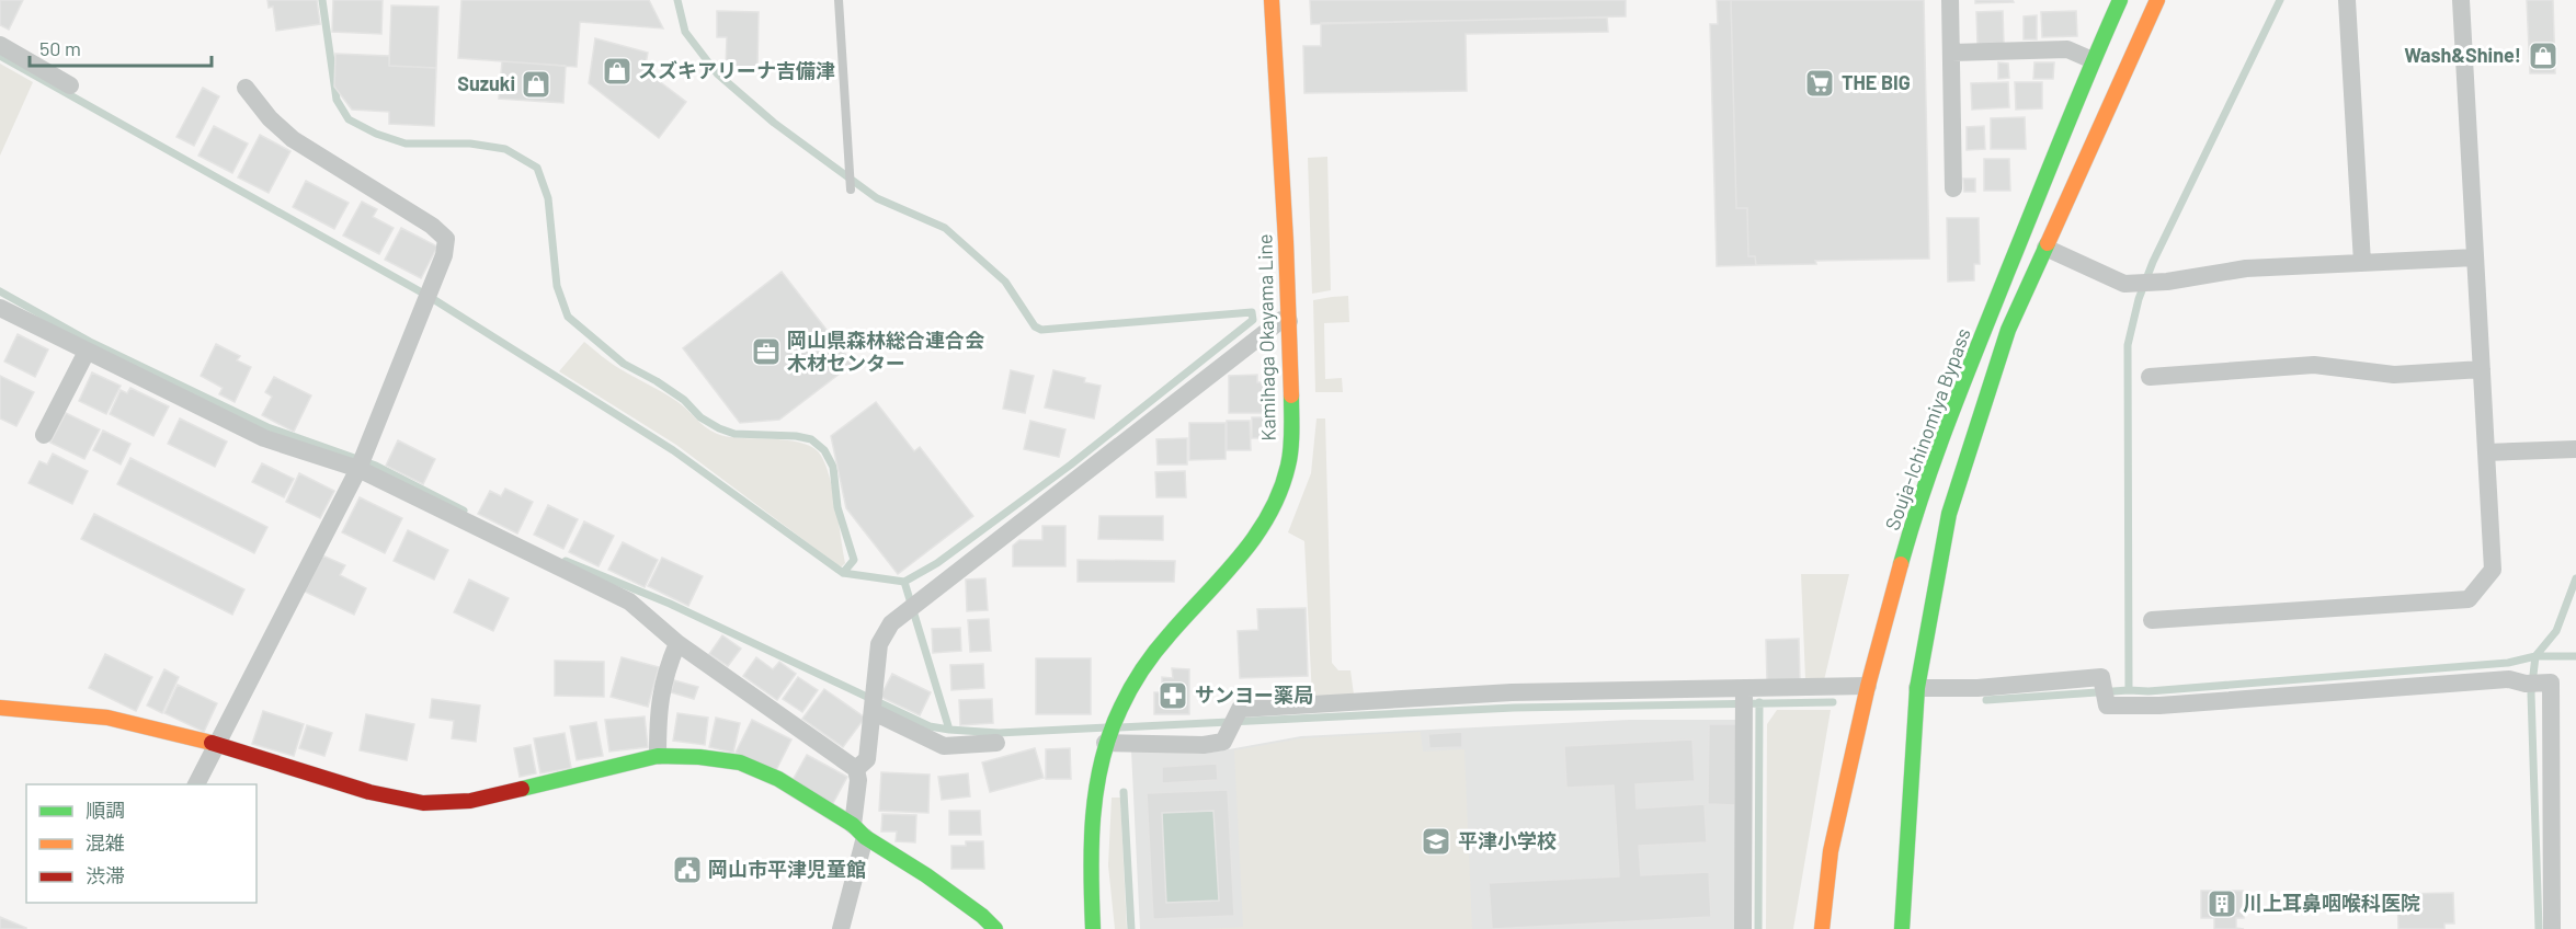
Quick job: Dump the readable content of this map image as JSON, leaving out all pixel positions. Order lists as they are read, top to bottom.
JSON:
{
  "streets": {
    "main road": ["Kamihaga Okayama Line", "Souja-Ichinomiya Bypass"]
  },
  "places": {
    "shop": ["Wash&Shine!", "スズキアリーナ吉備津", "Suzuki"],
    "supermarket": ["THE BIG"],
    "office": ["岡山県森林総合連合会 木材センター"],
    "pharmacy": ["サンヨー薬局"],
    "school or university": ["平津小学校"],
    "public building": ["岡山市平津児童館"],
    "building": ["川上耳鼻咽喉科医院"]
  },
  "legend": ["順調", "混雑", "渋滞"],
  "scale_bar": "50 m"
}
